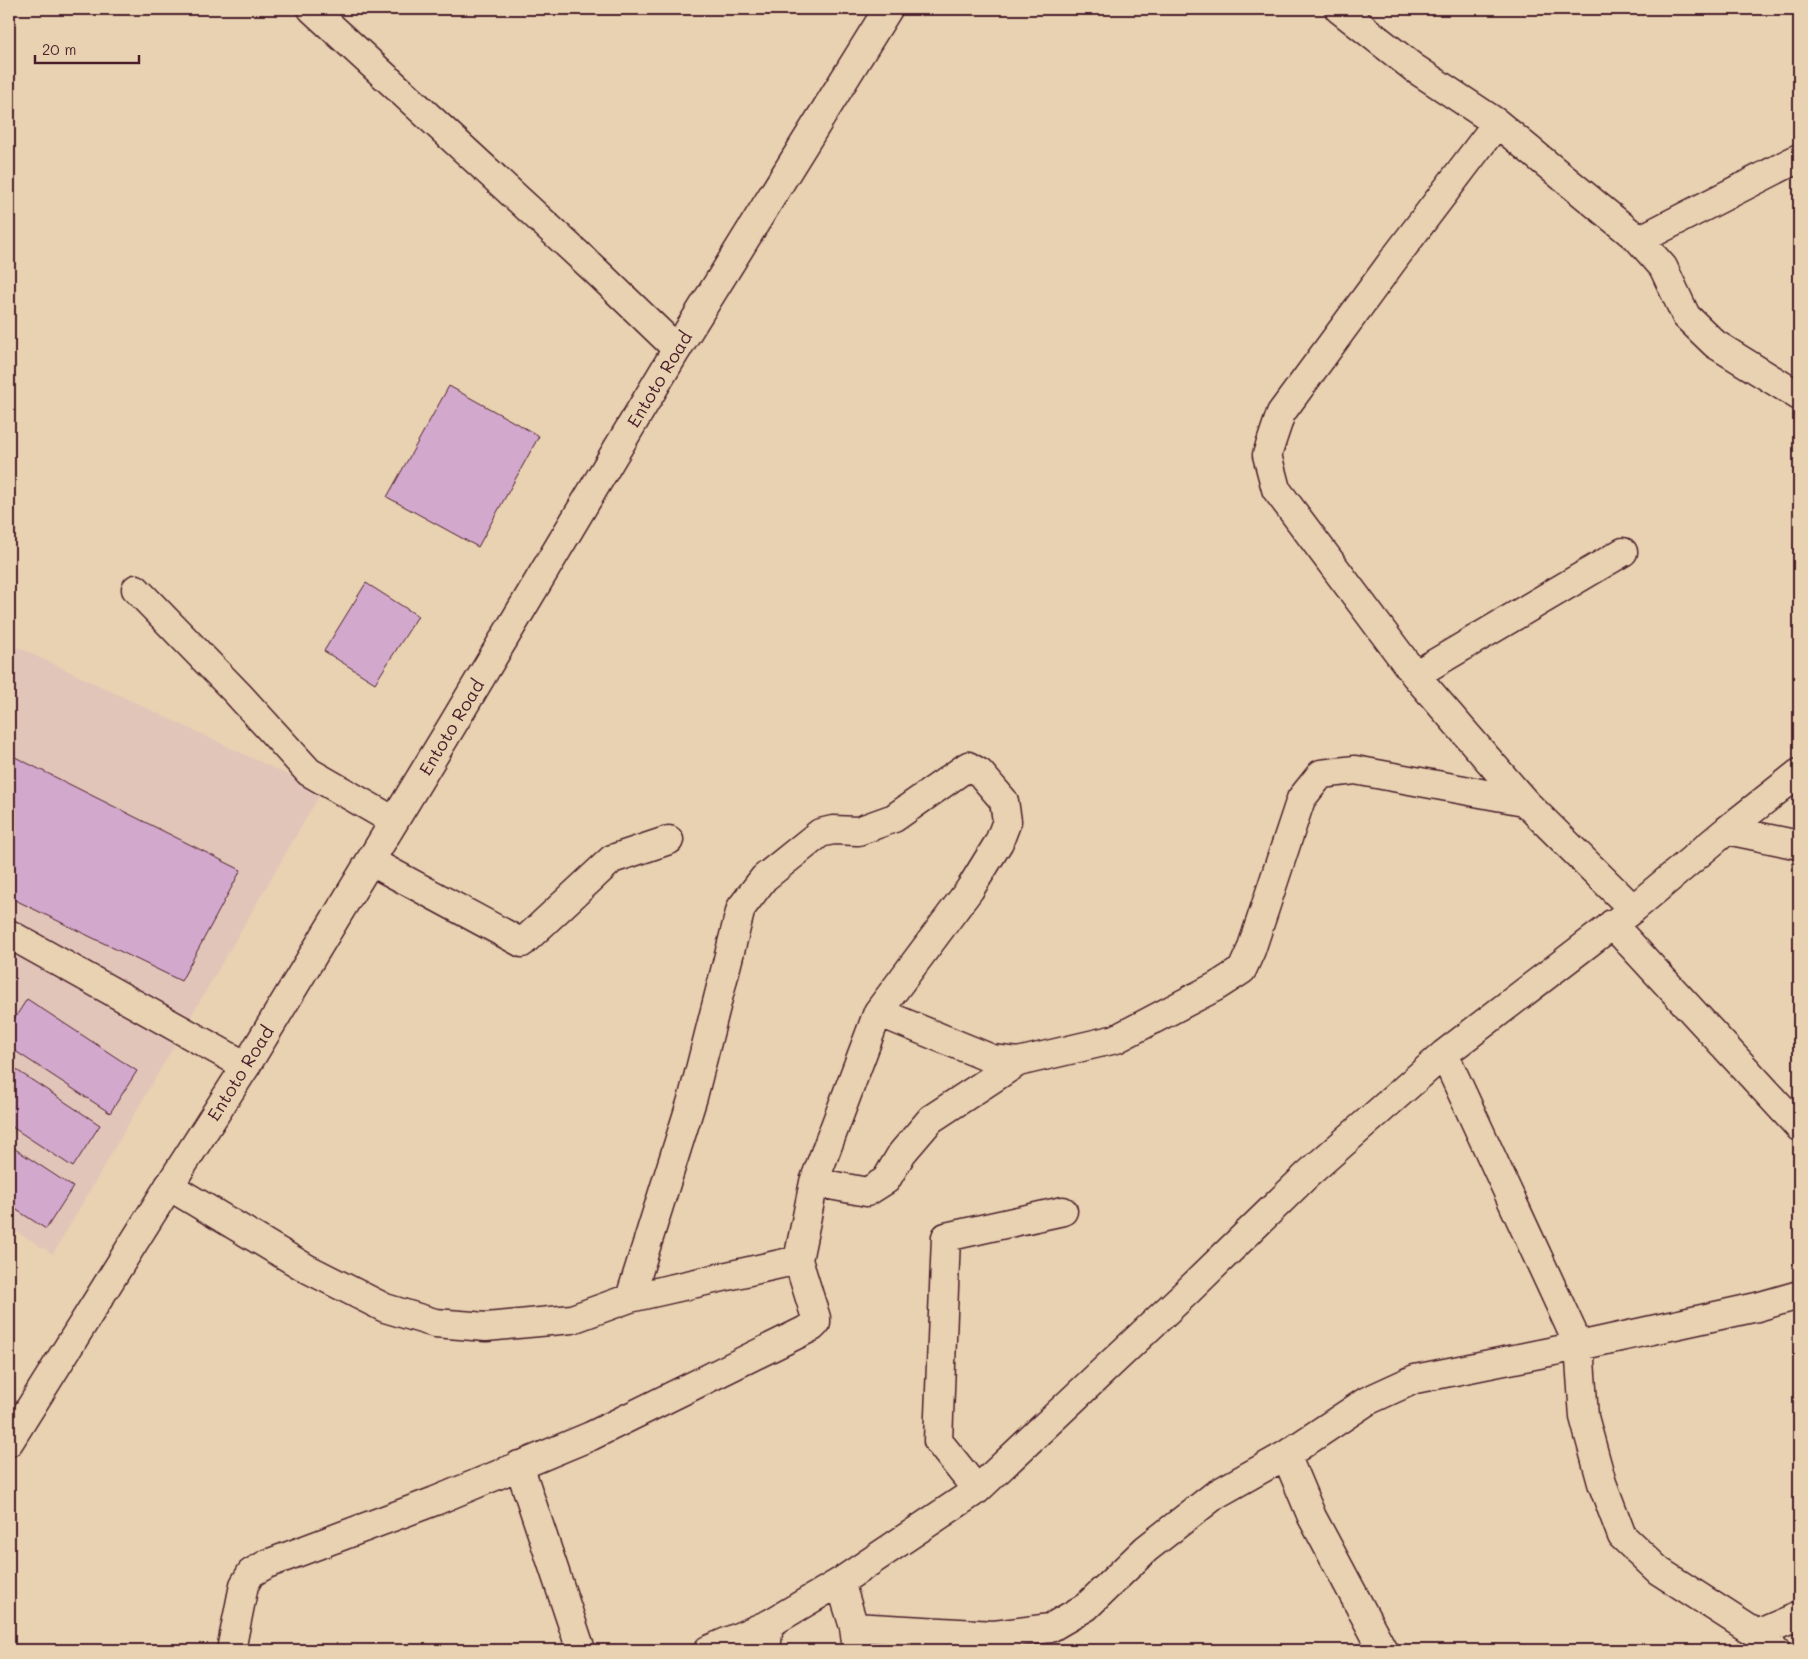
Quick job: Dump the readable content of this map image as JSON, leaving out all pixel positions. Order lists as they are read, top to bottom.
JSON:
{
  "streets": {
    "street": ["Entoto Road"]
  },
  "scale_bar": "20 m"
}
